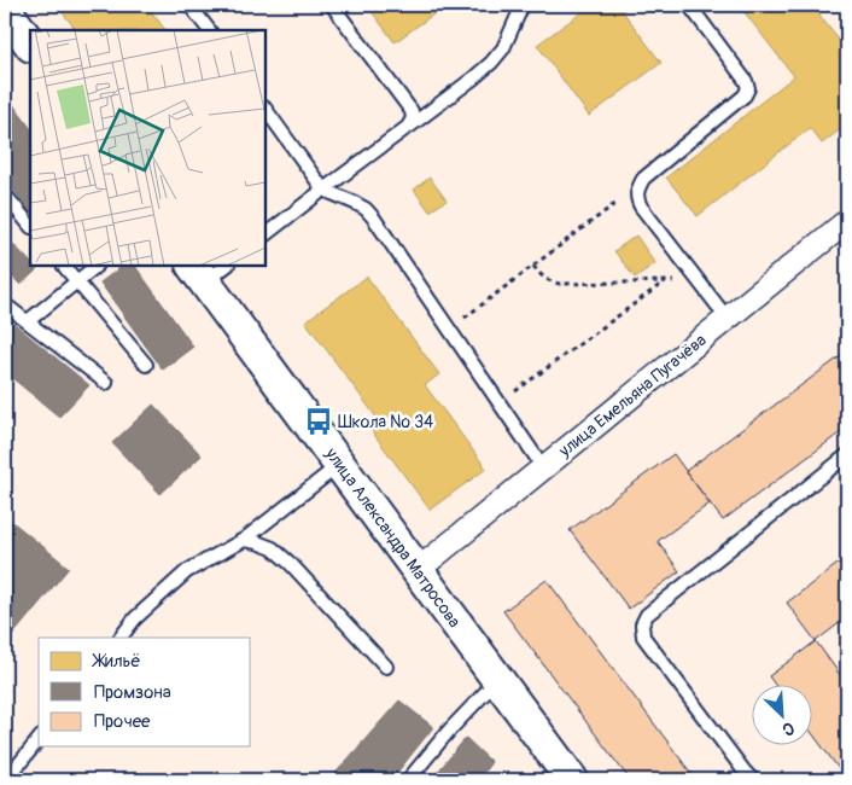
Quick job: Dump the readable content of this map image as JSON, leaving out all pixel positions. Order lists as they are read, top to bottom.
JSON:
{
  "streets": {
    "street": ["улица Емельяна Пугачёва", "улица Александра Матросова"]
  },
  "crossings": [
    ["улица Емельяна Пугачёва", "улица Александра Матросова"]
  ],
  "places": {
    "bus stop": ["Школа № 34"]
  },
  "legend": ["Жильё", "Промзона", "Прочее"],
  "north": "bottom right"
}
